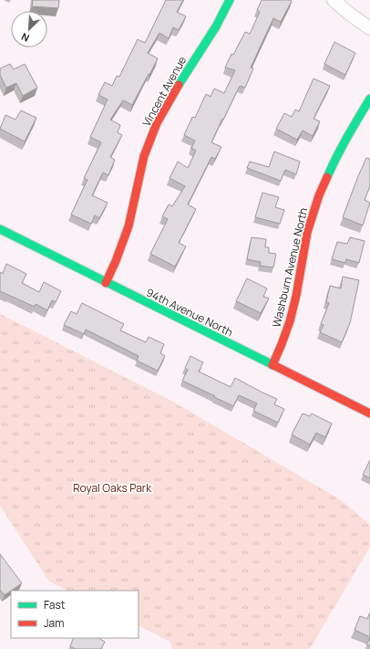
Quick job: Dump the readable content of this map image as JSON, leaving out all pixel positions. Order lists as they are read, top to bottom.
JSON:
{
  "streets": {
    "street": ["Vincent Avenue", "Washburn Avenue North", "94th Avenue North"]
  },
  "crossings": [
    ["Vincent Avenue", "94th Avenue North"],
    ["Washburn Avenue North", "94th Avenue North"]
  ],
  "parks": ["Royal Oaks Park"],
  "legend": ["Fast", "Jam"],
  "north": "bottom left"
}
